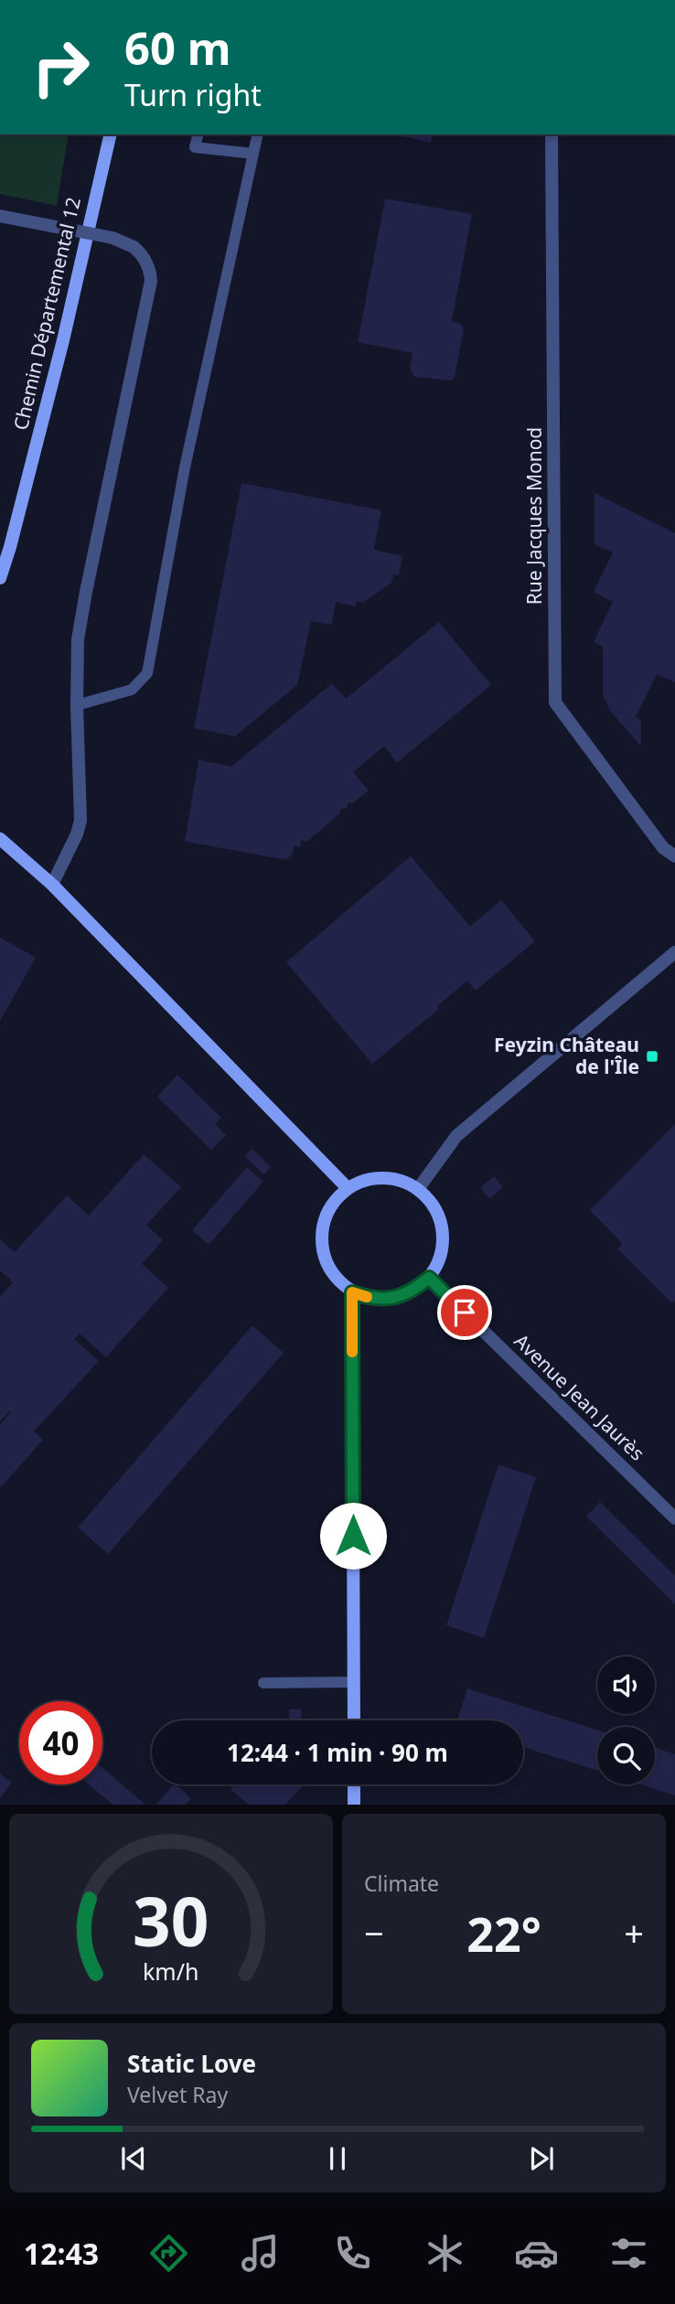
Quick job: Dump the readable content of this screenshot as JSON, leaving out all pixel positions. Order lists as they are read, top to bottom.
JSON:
{
  "streets": {
    "street": ["Chemin Départemental 12", "Rue Jacques Monod", "Avenue Jean Jaurès"]
  },
  "places": {
    "transit": ["Feyzin Château de l'Île"]
  },
  "page": {
    "turn": ["60 m", "Turn right"],
    "limit": "40",
    "trip": "12:44 · 1 min · 90 m",
    "tile": "Climate",
    "heat": ["−", "22°", "+"],
    "song": ["Static Love", "Velvet Ray"],
    "tabs": "12:43",
    "gauge": ["30", "km/h"]
  }
}
